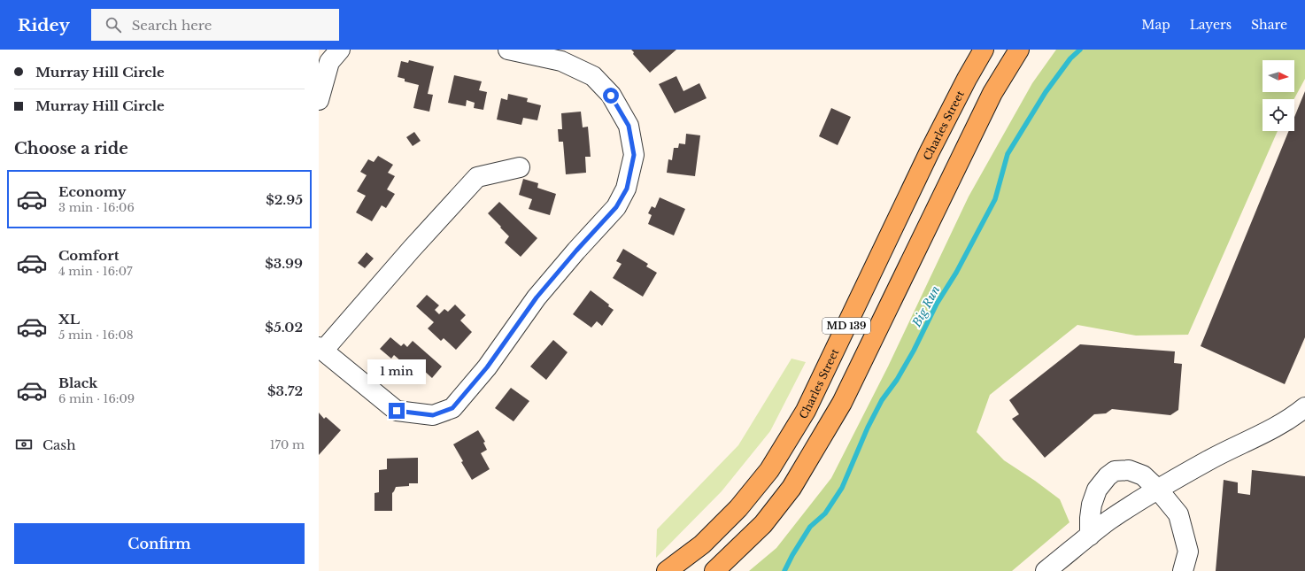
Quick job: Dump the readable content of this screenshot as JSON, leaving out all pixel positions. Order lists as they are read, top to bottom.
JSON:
{
  "streets": {
    "main road": ["Charles Street", "MD 139"]
  },
  "water": ["Big Run"],
  "north": "right",
  "page": {
    "header": "Ridey",
    "search": "Search here",
    "nav": ["Map", "Layers", "Share"],
    "banner": ["Murray Hill Circle", "Murray Hill Circle"],
    "heading": "Choose a ride",
    "list": [
      {
        "name": "Economy",
        "note": "3 min · 16:06",
        "value": "$2.95"
      },
      {
        "name": "Comfort",
        "note": "4 min · 16:07",
        "value": "$3.99"
      },
      {
        "name": "XL",
        "note": "5 min · 16:08",
        "value": "$5.02"
      },
      {
        "name": "Black",
        "note": "6 min · 16:09",
        "value": "$3.72"
      }
    ],
    "bubble": "1 min",
    "pay": ["Cash", "170 m"],
    "buttons": "Confirm"
  }
}
